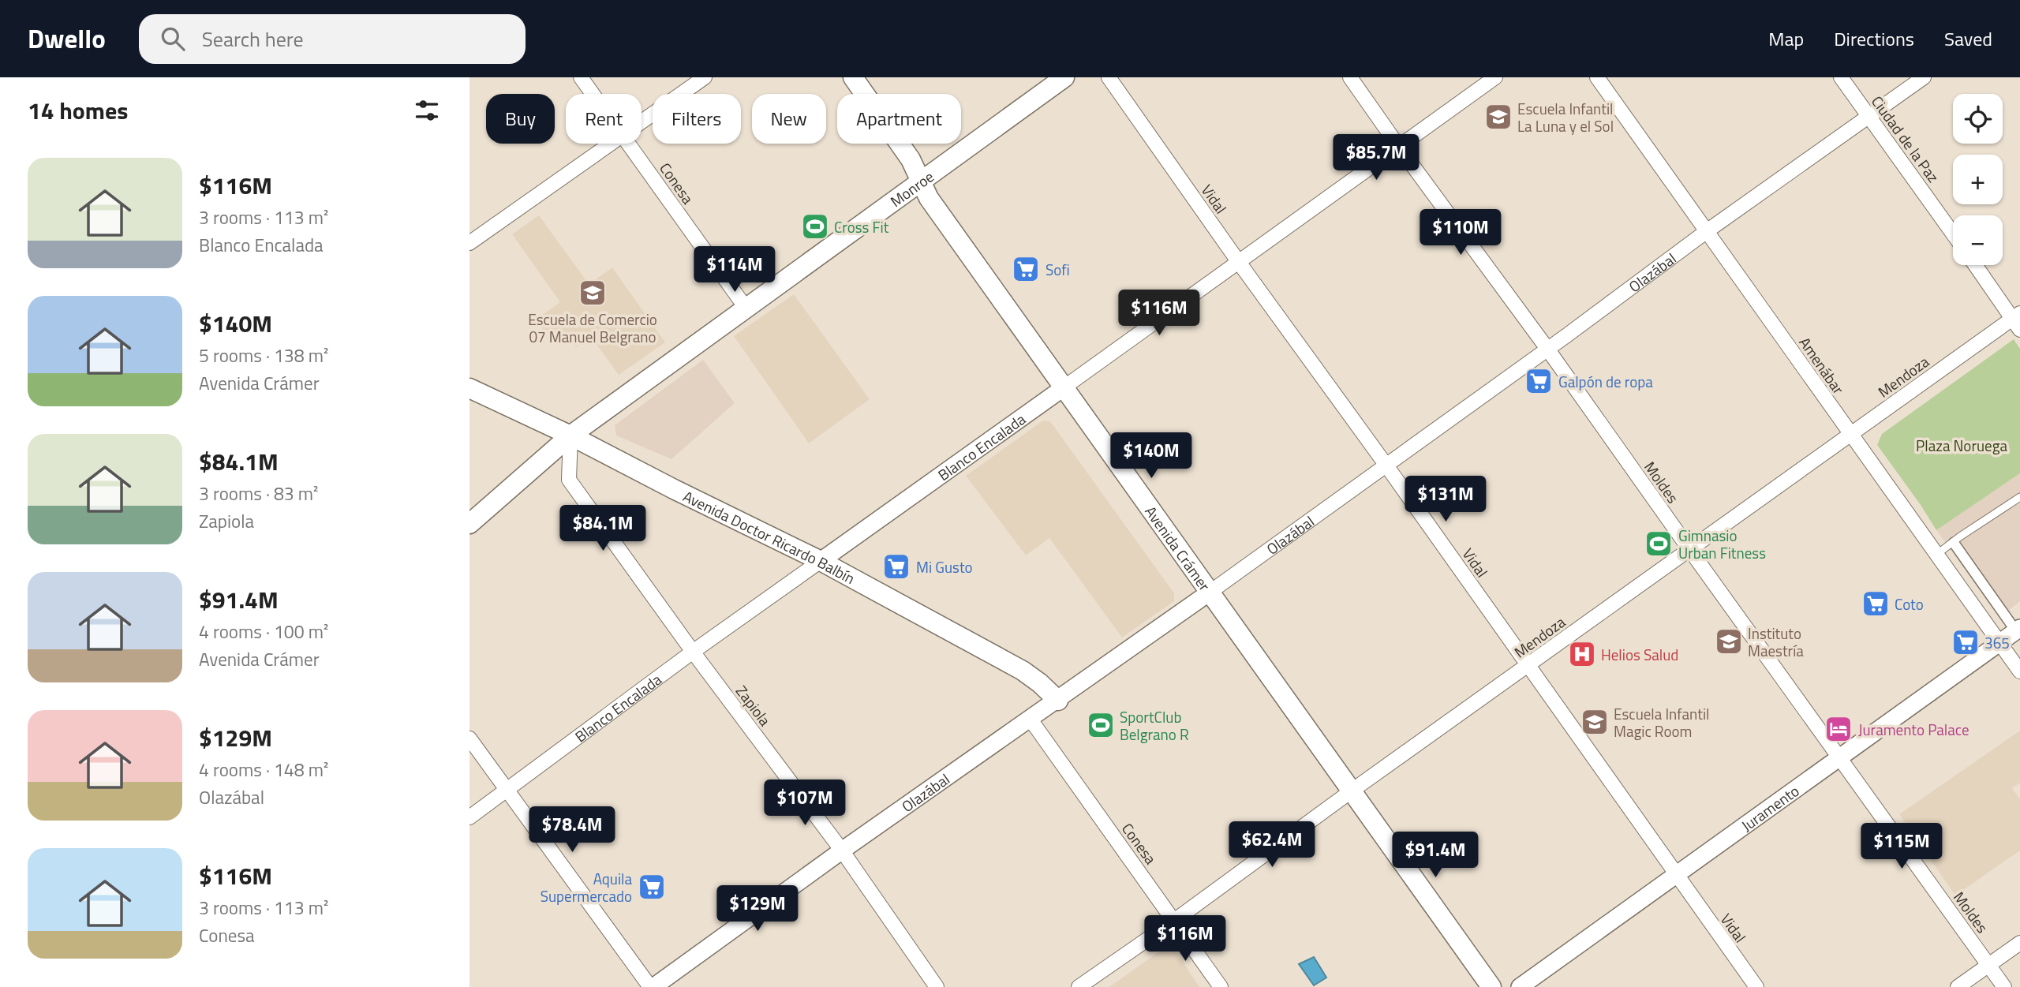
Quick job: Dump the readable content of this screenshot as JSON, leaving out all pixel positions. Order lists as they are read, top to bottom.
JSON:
{
  "streets": {
    "main road": ["Monroe", "Avenida Doctor Ricardo Balbín", "Avenida Crámer"],
    "street": [
      "Ciudad de la Paz",
      "Conesa",
      "Vidal",
      "Olazábal",
      "Amenábar",
      "Mendoza",
      "Blanco Encalada",
      "Moldes",
      "Zapiola",
      "Juramento"
    ]
  },
  "crossings": [
    ["Ciudad de la Paz", "Olazábal"],
    ["Conesa", "Monroe"],
    ["Conesa", "Olazábal"],
    ["Conesa", "Mendoza"],
    ["Monroe", "Avenida Doctor Ricardo Balbín"],
    ["Monroe", "Avenida Crámer"],
    ["Monroe", "Zapiola"],
    ["Vidal", "Olazábal"],
    ["Vidal", "Mendoza"],
    ["Vidal", "Blanco Encalada"],
    ["Vidal", "Juramento"],
    ["Olazábal", "Amenábar"],
    ["Olazábal", "Moldes"],
    ["Olazábal", "Avenida Doctor Ricardo Balbín"],
    ["Olazábal", "Avenida Crámer"],
    ["Olazábal", "Zapiola"],
    ["Amenábar", "Mendoza"],
    ["Amenábar", "Juramento"],
    ["Mendoza", "Moldes"],
    ["Mendoza", "Avenida Crámer"],
    ["Blanco Encalada", "Moldes"],
    ["Blanco Encalada", "Avenida Doctor Ricardo Balbín"],
    ["Blanco Encalada", "Avenida Crámer"],
    ["Blanco Encalada", "Zapiola"],
    ["Moldes", "Juramento"],
    ["Avenida Doctor Ricardo Balbín", "Zapiola"]
  ],
  "parks": ["Plaza Noruega"],
  "places": {
    "school or university": [
      "Escuela Infantil La Luna y el Sol",
      "Escuela de Comercio 07 Manuel Belgrano",
      "Instituto Maestría",
      "Escuela Infantil Magic Room"
    ],
    "sports": ["Cross Fit", "Gimnasio Urban Fitness", "SportClub Belgrano R"],
    "supermarket": [
      "Sofi",
      "Galpón de ropa",
      "Mi Gusto",
      "Coto",
      "365",
      "Aquila Supermercado"
    ],
    "hospital": ["Helios Salud"],
    "hotel": ["Juramento Palace"]
  },
  "page": {
    "header": "Dwello",
    "search": "Search here",
    "nav": ["Map", "Directions", "Saved"],
    "heading": "14 homes",
    "map_buttons": ["+", "−"],
    "chip": [
      "Buy",
      "Rent",
      "Filters",
      "New",
      "Apartment"
    ],
    "price": [
      "$85.7M",
      "$110M",
      "$114M",
      "$116M",
      "$140M",
      "$131M",
      "$84.1M",
      "$107M",
      "$78.4M",
      "$62.4M",
      "$115M",
      "$91.4M",
      "$129M",
      "$116M"
    ],
    "list": [
      {
        "name": "$116M",
        "note": "3 rooms · 113 m² · Blanco Encalada"
      },
      {
        "name": "$140M",
        "note": "5 rooms · 138 m² · Avenida Crámer"
      },
      {
        "name": "$84.1M",
        "note": "3 rooms · 83 m² · Zapiola"
      },
      {
        "name": "$91.4M",
        "note": "4 rooms · 100 m² · Avenida Crámer"
      },
      {
        "name": "$129M",
        "note": "4 rooms · 148 m² · Olazábal"
      },
      {
        "name": "$116M",
        "note": "3 rooms · 113 m² · Conesa"
      }
    ]
  }
}
